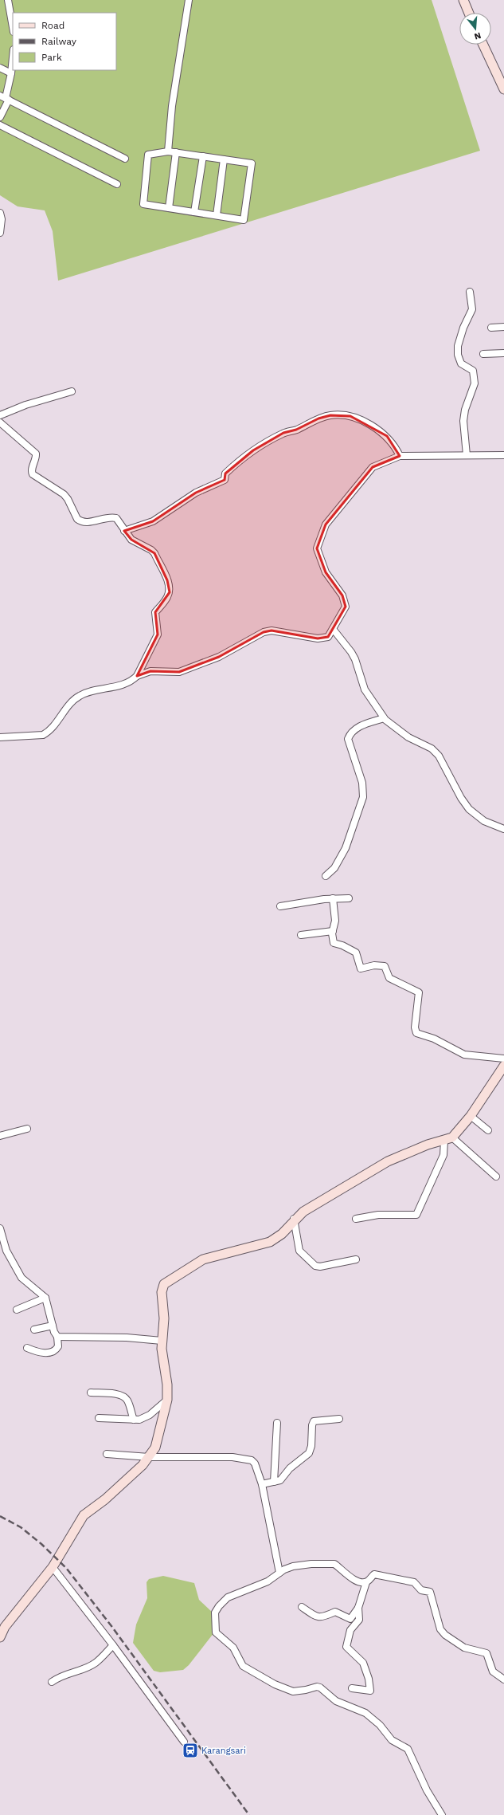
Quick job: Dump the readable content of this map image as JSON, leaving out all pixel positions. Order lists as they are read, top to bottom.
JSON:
{
  "places": {
    "station": ["Karangsari"]
  },
  "legend": ["Road", "Railway", "Park"],
  "north": "bottom"
}
